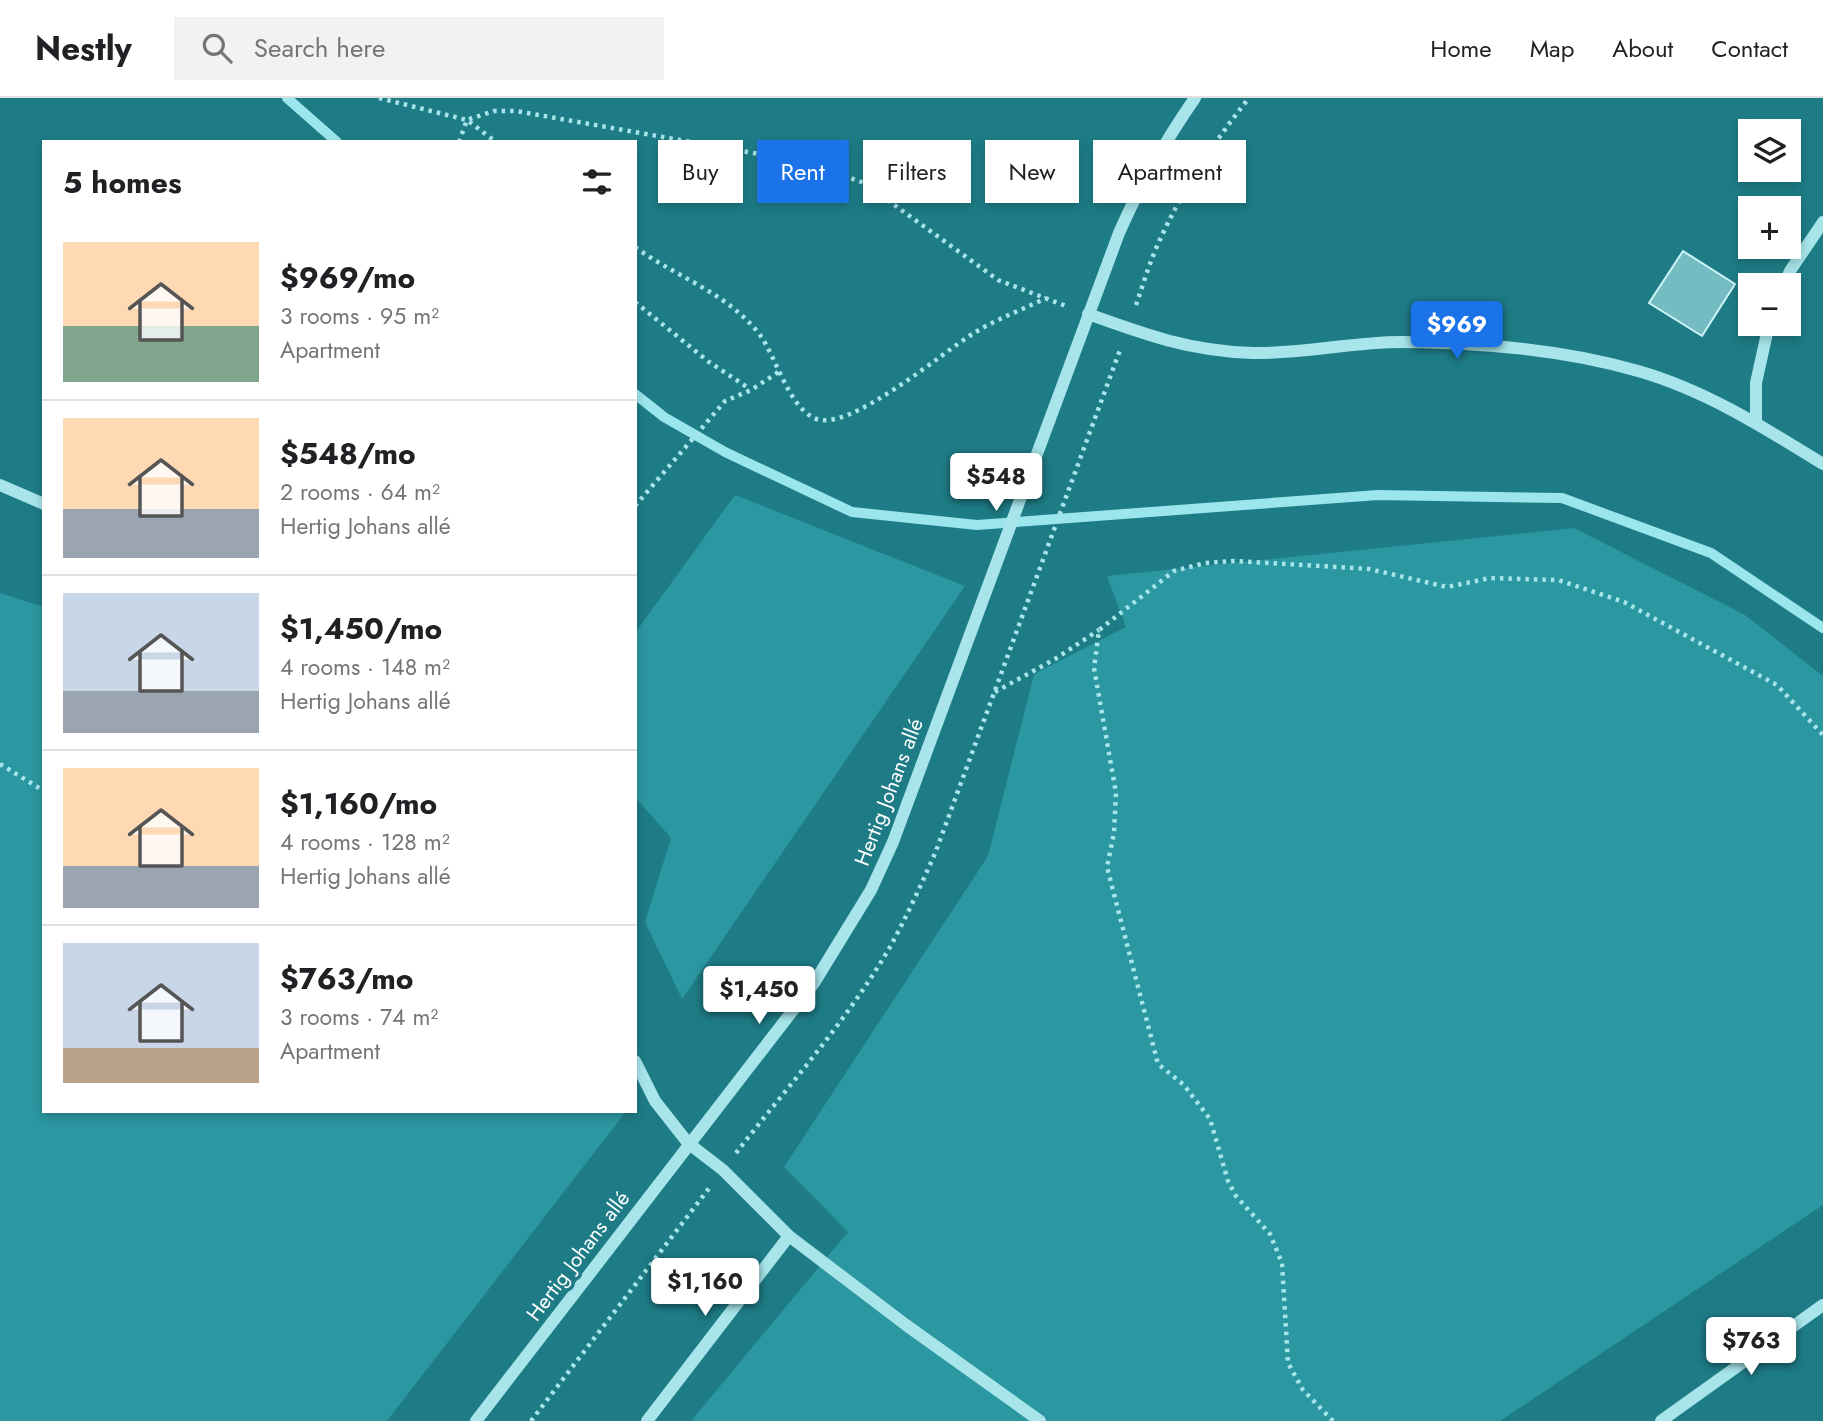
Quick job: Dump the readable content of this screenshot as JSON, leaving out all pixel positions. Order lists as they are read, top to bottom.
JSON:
{
  "streets": {
    "street": ["Hertig Johans allé"]
  },
  "page": {
    "header": "Nestly",
    "search": "Search here",
    "nav": [
      "Home",
      "Map",
      "About",
      "Contact"
    ],
    "map_buttons": ["+", "−"],
    "chip": [
      "Buy",
      "Rent",
      "Filters",
      "New",
      "Apartment"
    ],
    "heading": "5 homes",
    "list": [
      {
        "name": "$969/mo",
        "note": "3 rooms · 95 m² · Apartment"
      },
      {
        "name": "$548/mo",
        "note": "2 rooms · 64 m² · Hertig Johans allé"
      },
      {
        "name": "$1,450/mo",
        "note": "4 rooms · 148 m² · Hertig Johans allé"
      },
      {
        "name": "$1,160/mo",
        "note": "4 rooms · 128 m² · Hertig Johans allé"
      },
      {
        "name": "$763/mo",
        "note": "3 rooms · 74 m² · Apartment"
      }
    ],
    "price": [
      "$969",
      "$548",
      "$1,450",
      "$1,160",
      "$763"
    ]
  }
}
